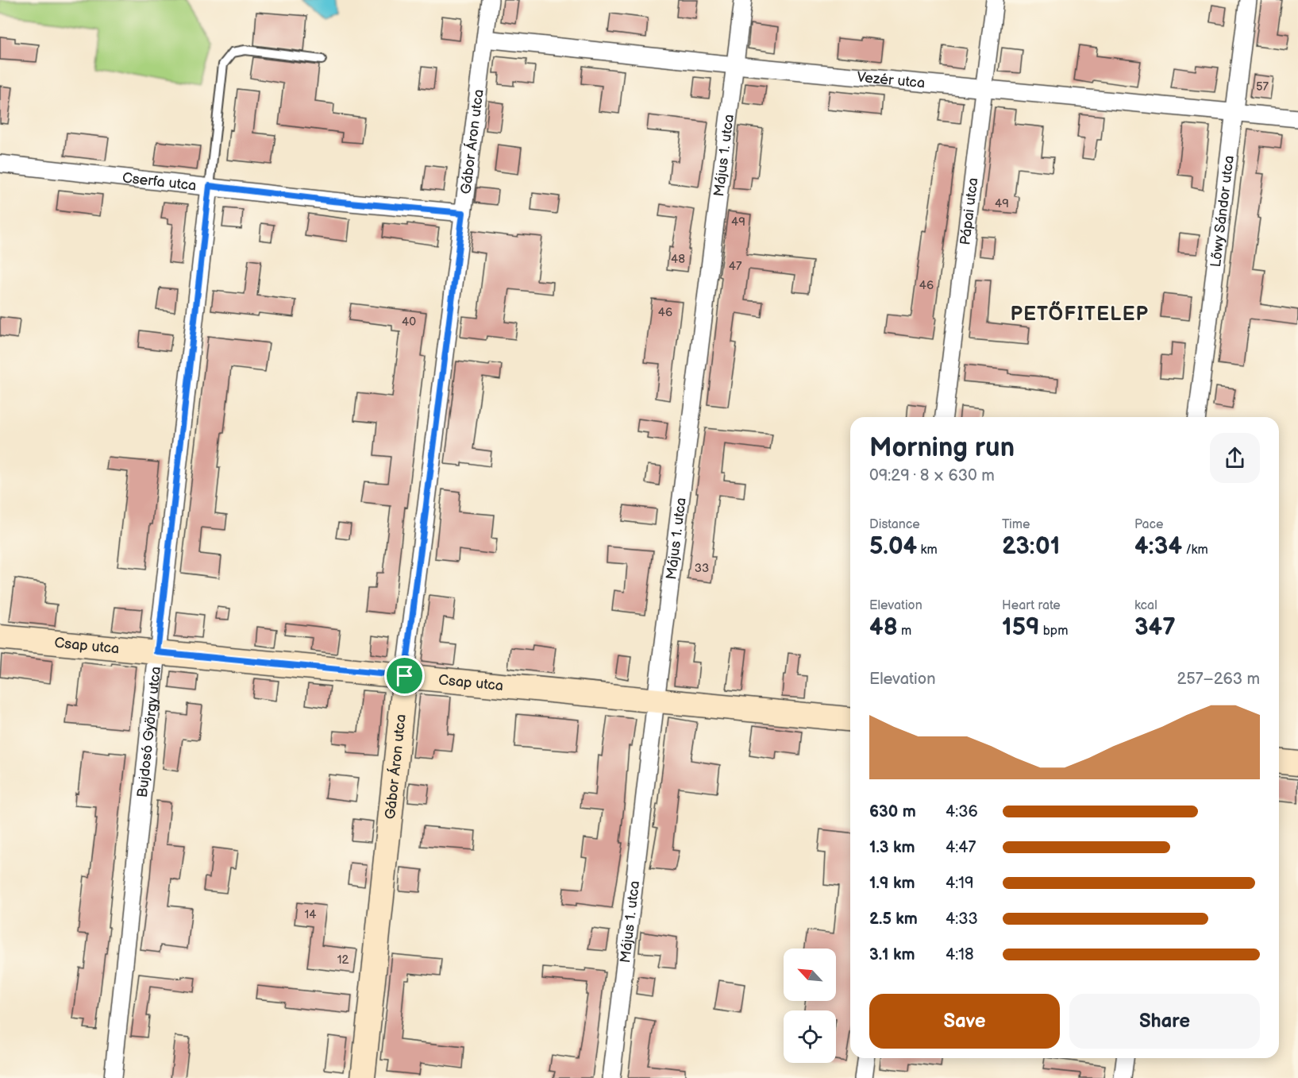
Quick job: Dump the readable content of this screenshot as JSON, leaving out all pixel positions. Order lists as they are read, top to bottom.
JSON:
{
  "streets": {
    "street": [
      "Vezér utca",
      "Gábor Áron utca",
      "Május 1. utca",
      "Cserfa utca",
      "Pápai utca",
      "Lőwy Sándor utca",
      "Csap utca",
      "Bujdosó György utca"
    ]
  },
  "crossings": [
    ["Vezér utca", "Gábor Áron utca"],
    ["Vezér utca", "Május 1. utca"],
    ["Vezér utca", "Pápai utca"],
    ["Vezér utca", "Lőwy Sándor utca"],
    ["Gábor Áron utca", "Cserfa utca"],
    ["Gábor Áron utca", "Csap utca"],
    ["Május 1. utca", "Csap utca"],
    ["Cserfa utca", "Bujdosó György utca"],
    ["Csap utca", "Bujdosó György utca"]
  ],
  "districts": ["PETŐFITELEP"],
  "house_numbers": [
    "57",
    "49",
    "49",
    "48",
    "47",
    "46",
    "46",
    "40",
    "33",
    "14",
    "12"
  ],
  "north": "top left",
  "page": {
    "heading": ["Morning run", "09:29 · 8 × 630 m"],
    "stats": [
      ["Distance", "5.04 km"],
      ["Time", "23:01"],
      ["Pace", "4:34 /km"],
      ["Elevation", "48 m"],
      ["Heart rate", "159 bpm"],
      ["kcal", "347"]
    ],
    "chart": ["Elevation", "257–263 m"],
    "list": [
      {
        "name": "630 m",
        "note": "4:36"
      },
      {
        "name": "1.3 km",
        "note": "4:47"
      },
      {
        "name": "1.9 km",
        "note": "4:19"
      },
      {
        "name": "2.5 km",
        "note": "4:33"
      },
      {
        "name": "3.1 km",
        "note": "4:18"
      }
    ],
    "buttons": ["Save", "Share"]
  }
}
